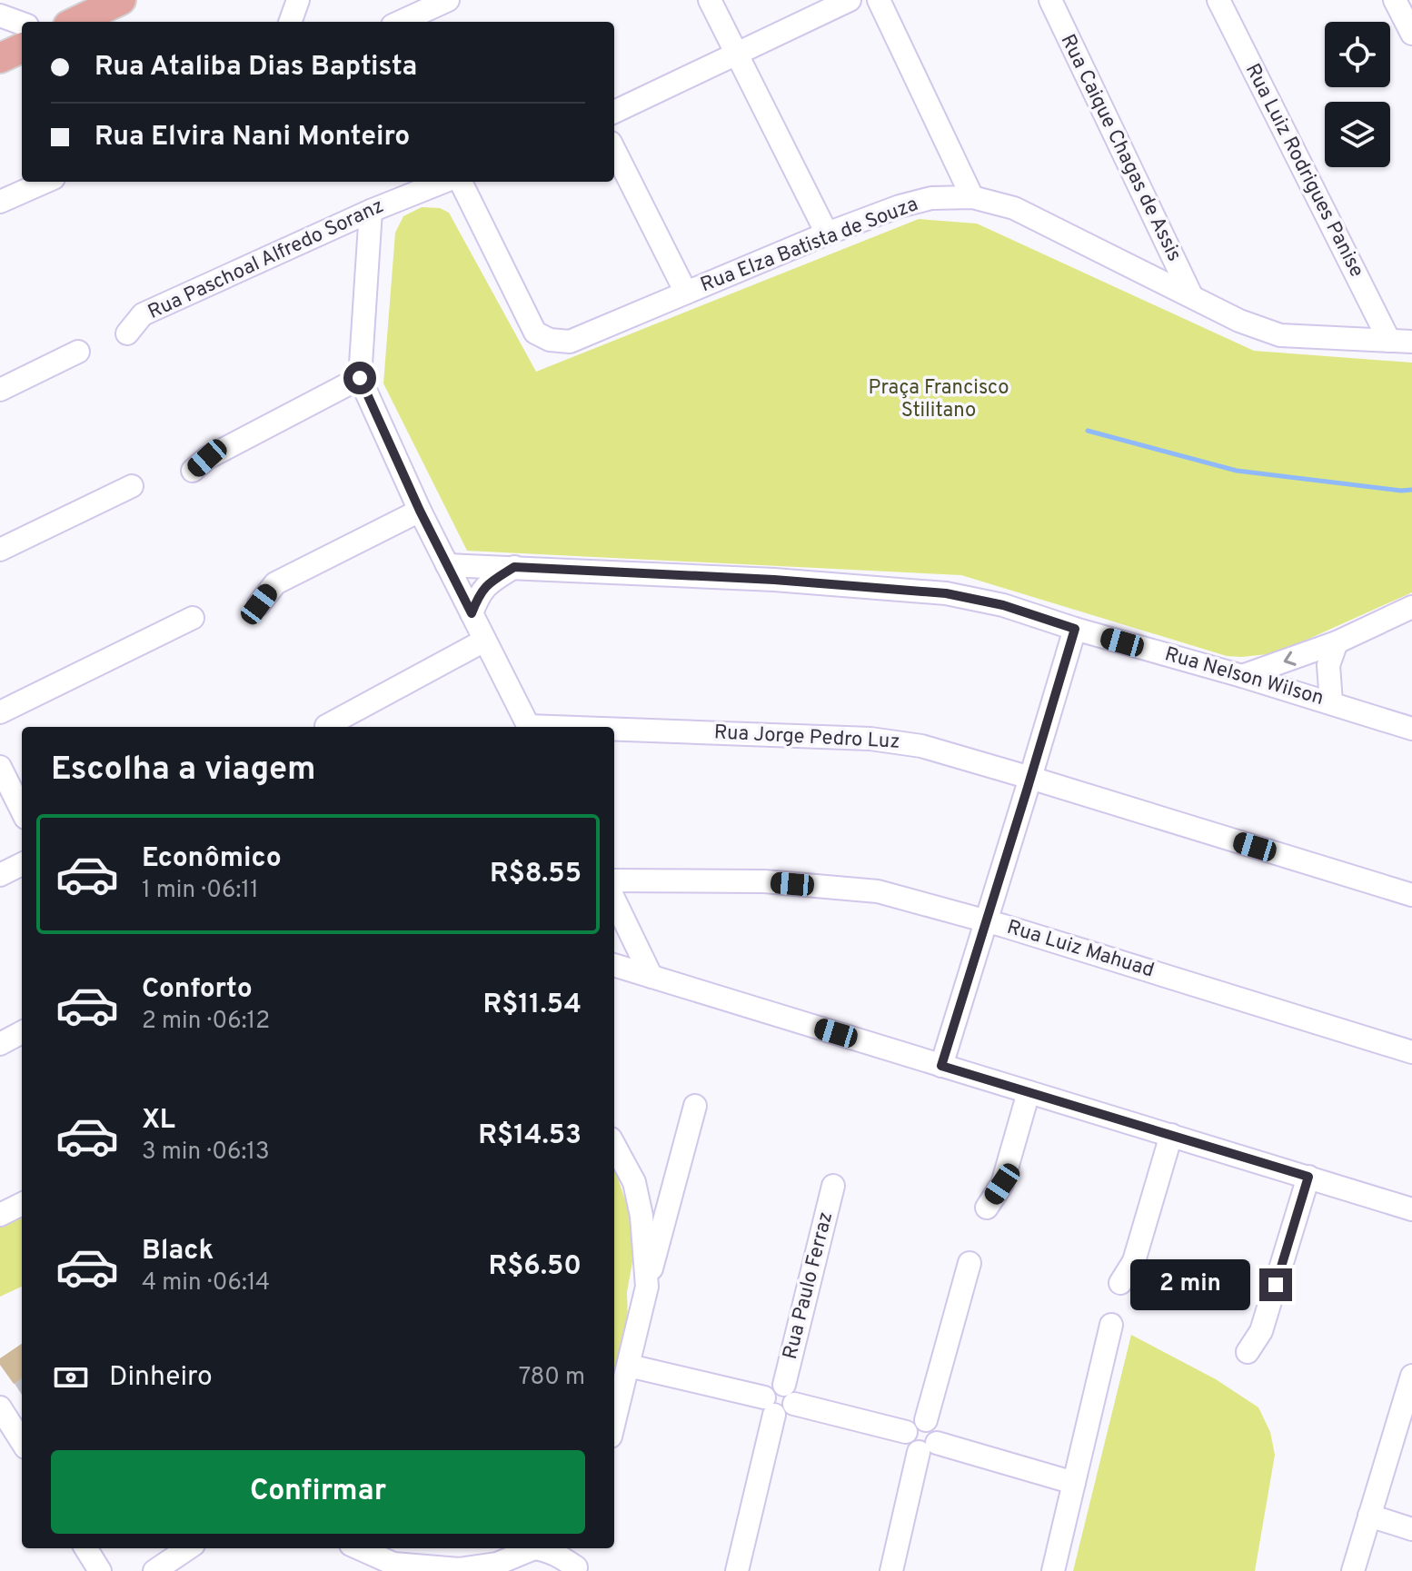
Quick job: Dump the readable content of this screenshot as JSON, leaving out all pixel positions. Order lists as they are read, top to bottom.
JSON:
{
  "streets": {
    "street": [
      "Rua Caique Chagas de Assis",
      "Rua Luiz Rodrigues Panise",
      "Rua Elza Batista de Souza",
      "Rua Paschoal Alfredo Soranz",
      "Rua Nelson Wilson",
      "Rua Jorge Pedro Luz",
      "Rua Luiz Mahuad",
      "Rua Paulo Ferraz"
    ]
  },
  "crossings": [
    ["Rua Caique Chagas de Assis", "Rua Elza Batista de Souza"],
    ["Rua Luiz Rodrigues Panise", "Rua Elza Batista de Souza"]
  ],
  "parks": ["Praça Francisco Stilitano"],
  "page": {
    "banner": ["Rua Ataliba Dias Baptista", "Rua Elvira Nani Monteiro"],
    "heading": "Escolha a viagem",
    "list": [
      {
        "name": "Econômico",
        "note": "1 min · 06:11",
        "value": "R$8.55"
      },
      {
        "name": "Conforto",
        "note": "2 min · 06:12",
        "value": "R$11.54"
      },
      {
        "name": "XL",
        "note": "3 min · 06:13",
        "value": "R$14.53"
      },
      {
        "name": "Black",
        "note": "4 min · 06:14",
        "value": "R$6.50"
      }
    ],
    "bubble": "2 min",
    "pay": ["Dinheiro", "780 m"],
    "buttons": "Confirmar"
  }
}
